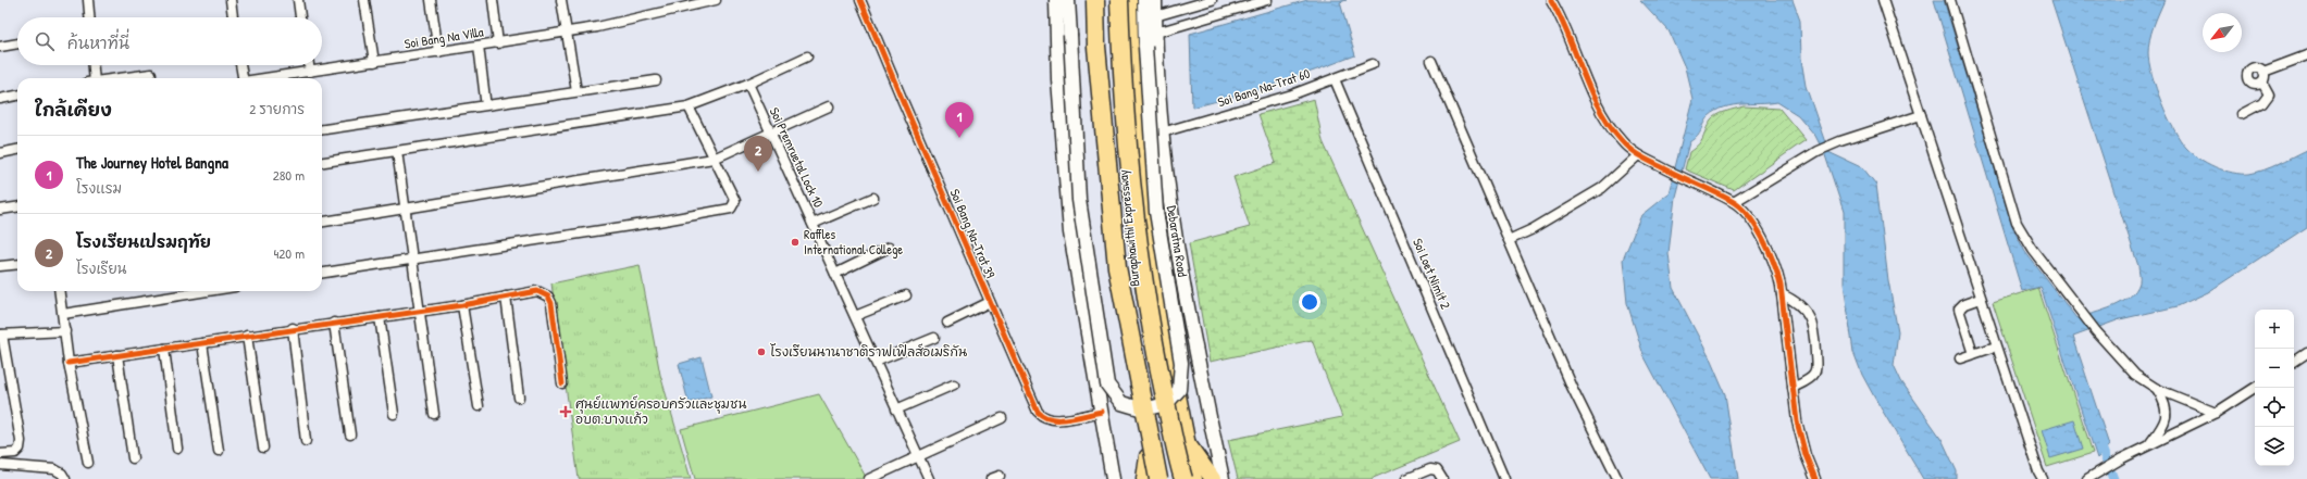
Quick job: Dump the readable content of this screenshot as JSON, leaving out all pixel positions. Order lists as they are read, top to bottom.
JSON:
{
  "streets": {
    "highway": ["Buraphawithi Expressway", "Debaratna Road"],
    "street": [
      "Soi Bang Na Villa",
      "Soi Bang Na-Trat 60",
      "Soi Premruetal Lock 10",
      "Soi Bang Na-Trat 39",
      "Soi Loet Nimit 2"
    ]
  },
  "crossings": [
    ["Soi Bang Na-Trat 60", "Debaratna Road"],
    ["Soi Bang Na-Trat 60", "Soi Loet Nimit 2"]
  ],
  "places": {
    "other": ["Raffles International College", "โรงเรียนนานาชาติราฟเฟิลส์อเมริกัน"],
    "health": ["ศุนย์แพทย์ครอบครัวและชุมชน อบต.บางแก้ว"]
  },
  "north": "bottom left",
  "page": {
    "search": "ค้นหาที่นี่",
    "heading": ["ใกล้เคียง", "2 รายการ"],
    "pins": ["1", "2"],
    "list": [
      {
        "mark": "1",
        "name": "The Journey Hotel Bangna",
        "note": "โรงแรม",
        "value": "280 m"
      },
      {
        "mark": "2",
        "name": "โรงเรียนเปรมฤทัย",
        "note": "โรงเรียน",
        "value": "420 m"
      }
    ],
    "map_buttons": ["+", "−"]
  }
}
